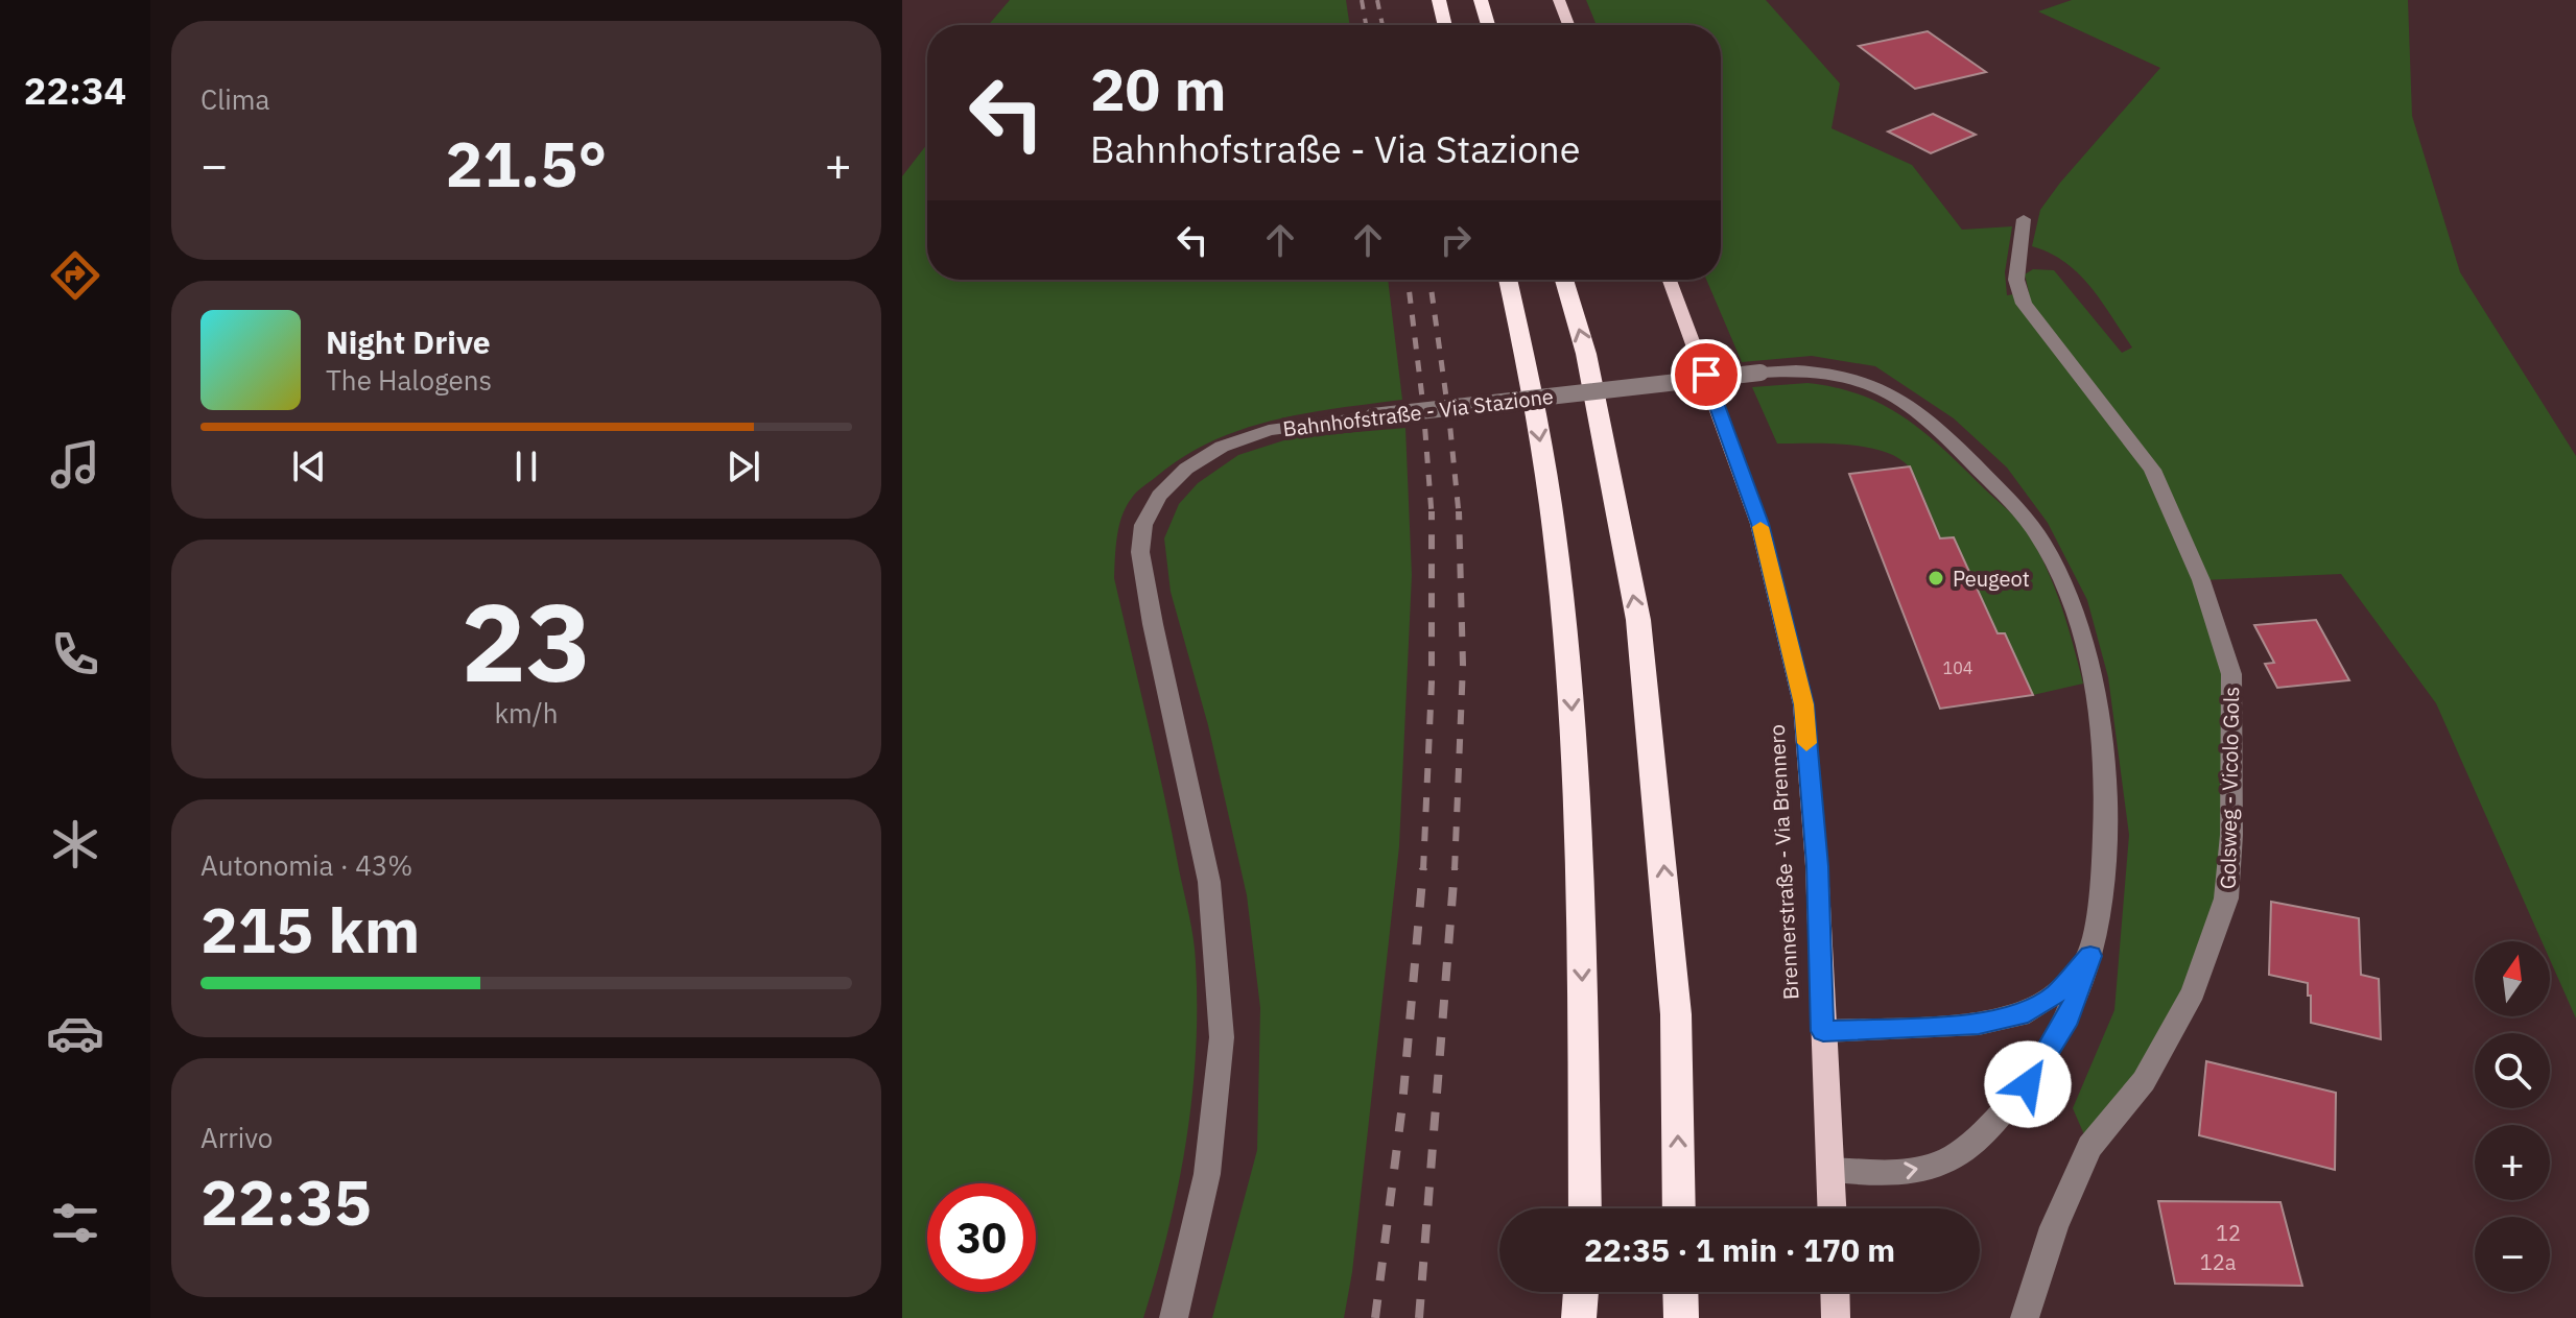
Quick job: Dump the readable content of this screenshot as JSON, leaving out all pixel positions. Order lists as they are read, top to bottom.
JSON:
{
  "streets": {
    "main road": ["Brennerstraße - Via Brennero"],
    "street": ["Bahnhofstraße - Via Stazione", "Golsweg - Vicolo Gols"]
  },
  "crossings": [
    ["Bahnhofstraße - Via Stazione", "Brennerstraße - Via Brennero"]
  ],
  "places": ["Peugeot"],
  "house_numbers": ["104", "12", "12a"],
  "north": "top",
  "page": {
    "tabs": "22:34",
    "tile": [
      "Clima",
      ["23", "km/h"],
      ["Autonomia · 43%", "215 km"],
      ["Arrivo", "22:35"]
    ],
    "turn": ["20 m", "Bahnhofstraße - Via Stazione"],
    "heat": ["−", "21.5°", "+"],
    "song": ["Night Drive", "The Halogens"],
    "map_buttons": ["+", "−"],
    "limit": "30",
    "trip": "22:35 · 1 min · 170 m"
  }
}
